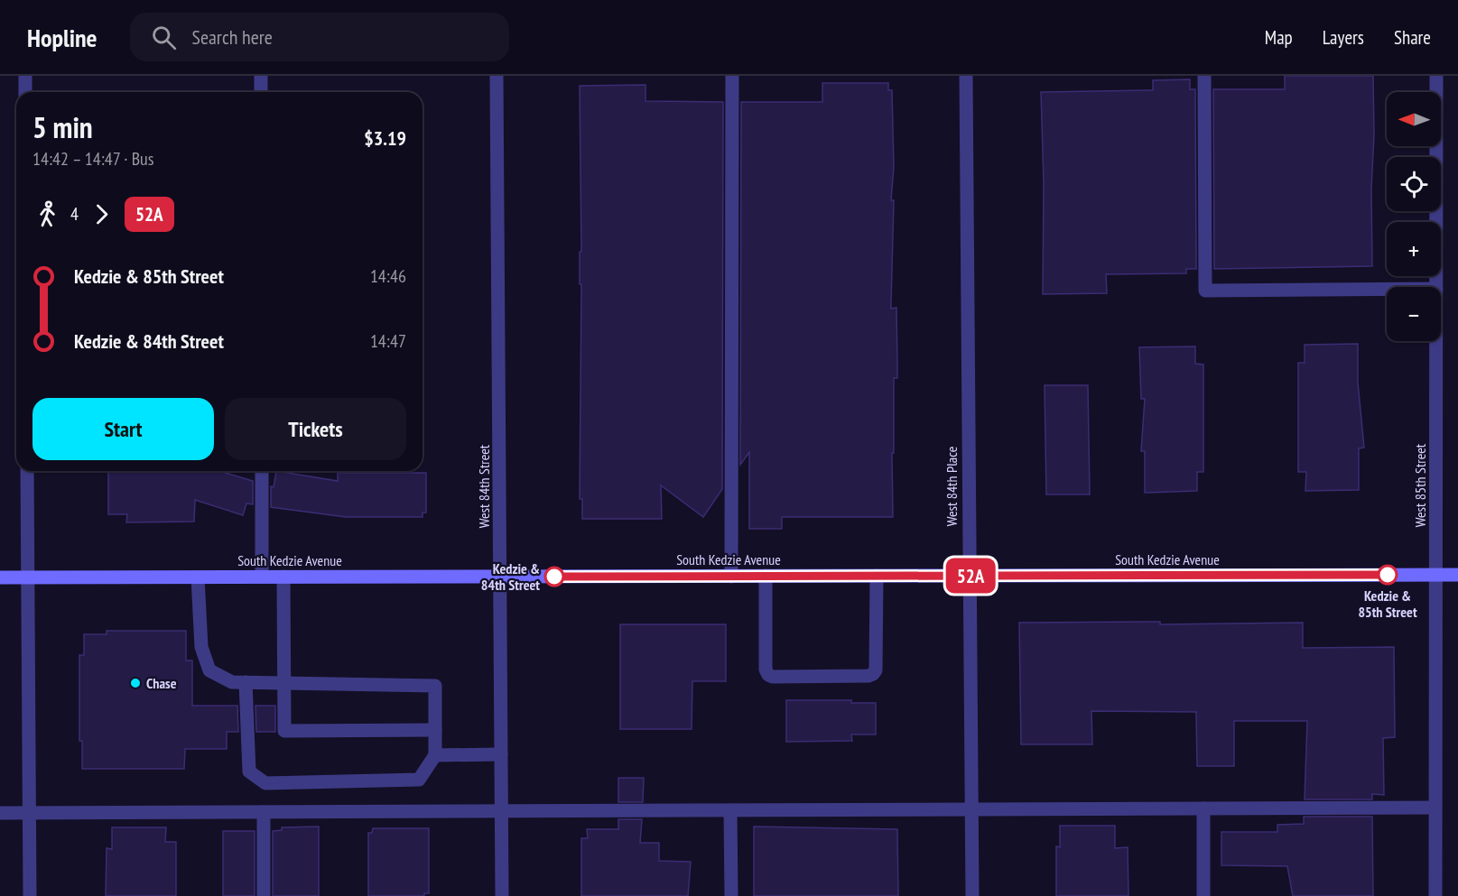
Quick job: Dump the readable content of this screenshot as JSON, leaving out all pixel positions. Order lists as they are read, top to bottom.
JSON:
{
  "streets": {
    "main road": ["South Kedzie Avenue"],
    "street": ["West 85th Street", "West 84th Street", "West 84th Place"]
  },
  "crossings": [
    ["West 85th Street", "South Kedzie Avenue"],
    ["West 84th Street", "South Kedzie Avenue"],
    ["West 84th Place", "South Kedzie Avenue"]
  ],
  "places": ["Kedzie & 85th Street", "Kedzie & 84th Street", "Chase"],
  "lines": ["bus line 52A"],
  "north": "left",
  "page": {
    "header": "Hopline",
    "search": "Search here",
    "nav": ["Map", "Layers", "Share"],
    "on_map": "52A",
    "map_buttons": ["+", "−"],
    "heading": ["5 min", "14:42 – 14:47 · Bus", "$3.19"],
    "legs": ["4", "52A"],
    "list": [
      {
        "name": "Kedzie & 85th Street",
        "value": "14:46"
      },
      {
        "name": "Kedzie & 84th Street",
        "value": "14:47"
      }
    ],
    "buttons": ["Start", "Tickets"]
  }
}
